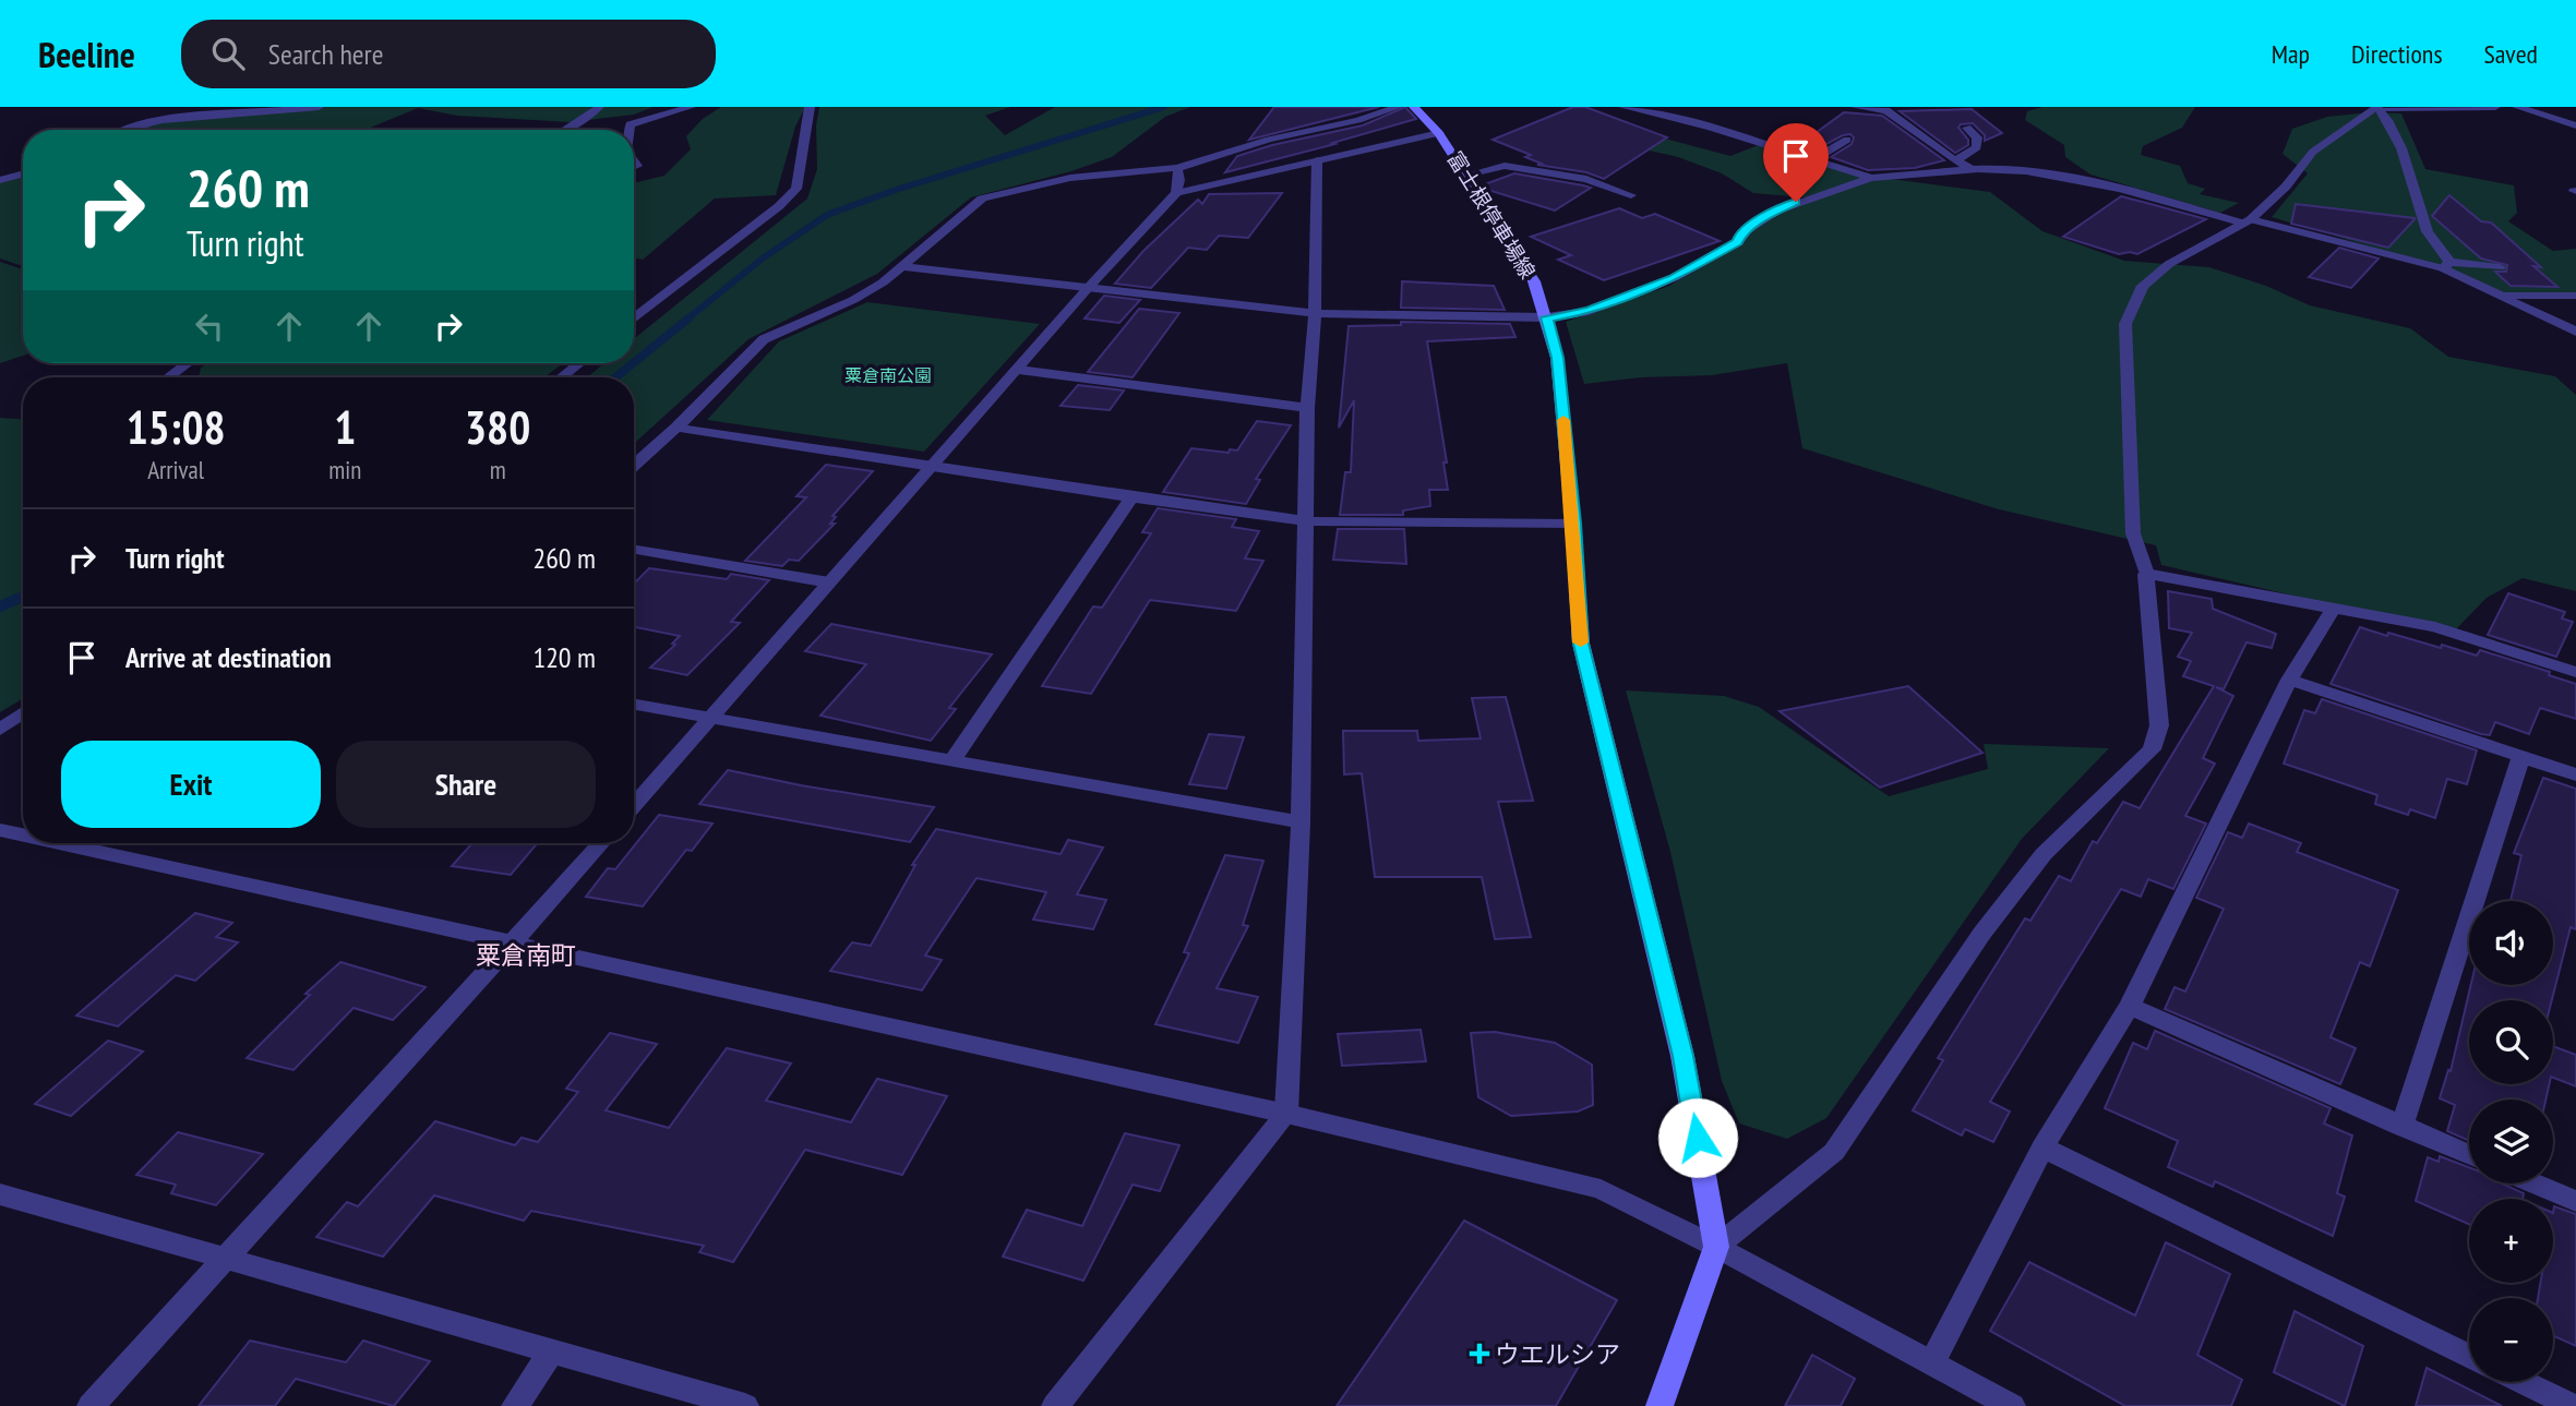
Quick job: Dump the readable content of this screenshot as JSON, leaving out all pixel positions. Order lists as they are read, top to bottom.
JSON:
{
  "streets": {
    "main road": ["富士根停車場線"]
  },
  "districts": ["粟倉南町"],
  "parks": ["粟倉南公園"],
  "places": {
    "health": ["ウエルシア"]
  },
  "page": {
    "header": "Beeline",
    "search": "Search here",
    "nav": ["Map", "Directions", "Saved"],
    "turn": ["260 m", "Turn right"],
    "eta": [
      "15:08",
      "Arrival",
      "1",
      "min",
      "380",
      "m"
    ],
    "list": [
      {
        "name": "Turn right",
        "value": "260 m"
      },
      {
        "name": "Arrive at destination",
        "value": "120 m"
      }
    ],
    "buttons": ["Exit", "Share"],
    "map_buttons": ["+", "−"]
  }
}
